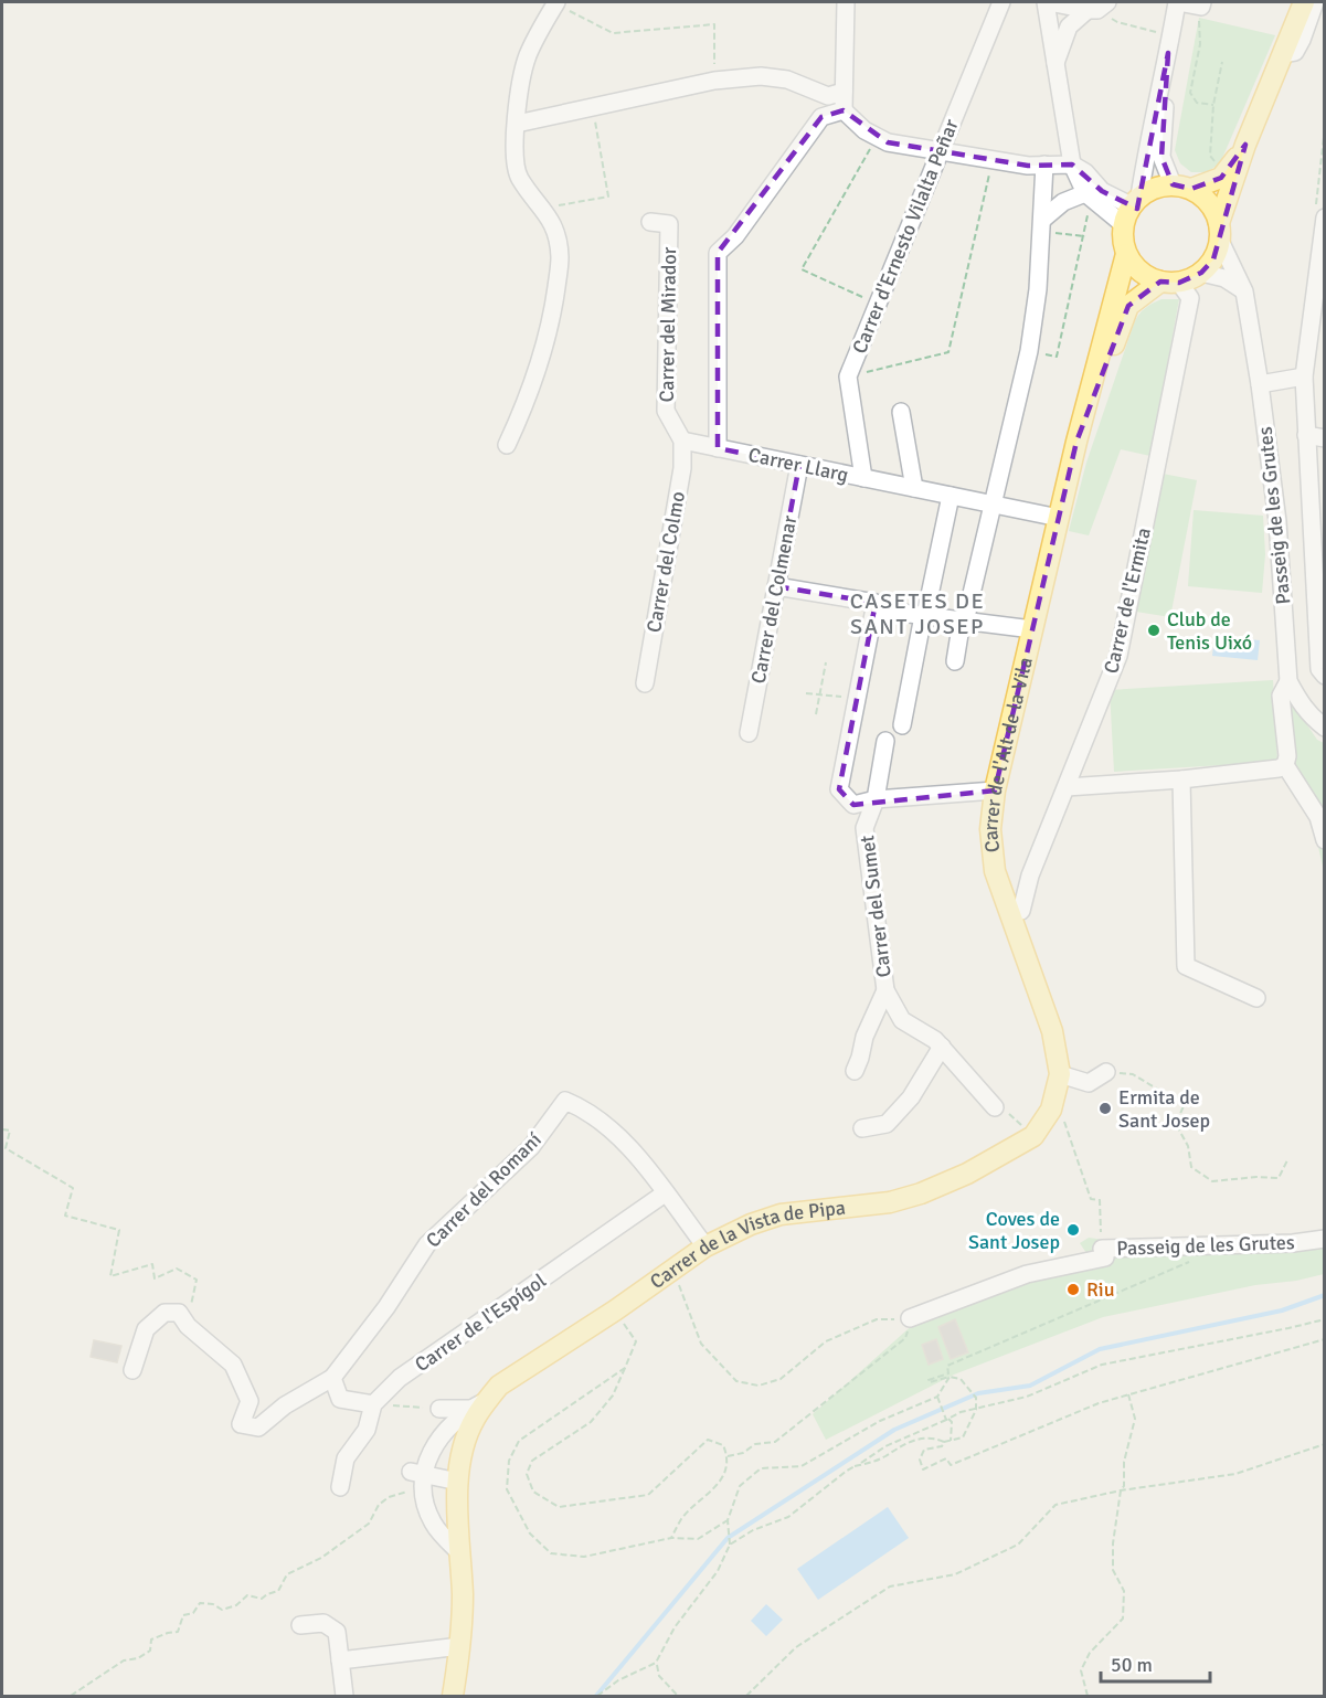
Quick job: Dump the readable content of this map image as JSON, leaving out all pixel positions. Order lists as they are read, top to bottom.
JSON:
{
  "streets": {
    "main road": ["Carrer de l'Alt de la Vila", "Carrer de la Vista de Pipa"],
    "street": [
      "Carrer d'Ernesto Vilalta Peñar",
      "Carrer del Mirador",
      "Carrer Llarg",
      "Passeig de les Grutes",
      "Carrer del Colmo",
      "Carrer del Colmenar",
      "Carrer de l'Ermita",
      "Carrer del Sumet",
      "Carrer del Romaní",
      "Carrer de l'Espígol"
    ]
  },
  "crossings": [
    ["Carrer d'Ernesto Vilalta Peñar", "Carrer Llarg"],
    ["Carrer del Mirador", "Carrer Llarg"],
    ["Carrer del Mirador", "Carrer del Colmo"],
    ["Carrer Llarg", "Carrer del Colmo"],
    ["Carrer Llarg", "Carrer del Colmenar"],
    ["Carrer Llarg", "Carrer de l'Alt de la Vila"],
    ["Passeig de les Grutes", "Carrer de l'Ermita"],
    ["Passeig de les Grutes", "Carrer de l'Alt de la Vila"],
    ["Carrer de l'Ermita", "Carrer de l'Alt de la Vila"],
    ["Carrer de l'Alt de la Vila", "Carrer de la Vista de Pipa"],
    ["Carrer del Romaní", "Carrer de l'Espígol"]
  ],
  "districts": ["CASETES DE SANT JOSEP"],
  "places": [
    "Club de Tenis Uixó",
    "Ermita de Sant Josep",
    "Coves de Sant Josep",
    "Riu"
  ],
  "scale_bar": "50 m"
}
